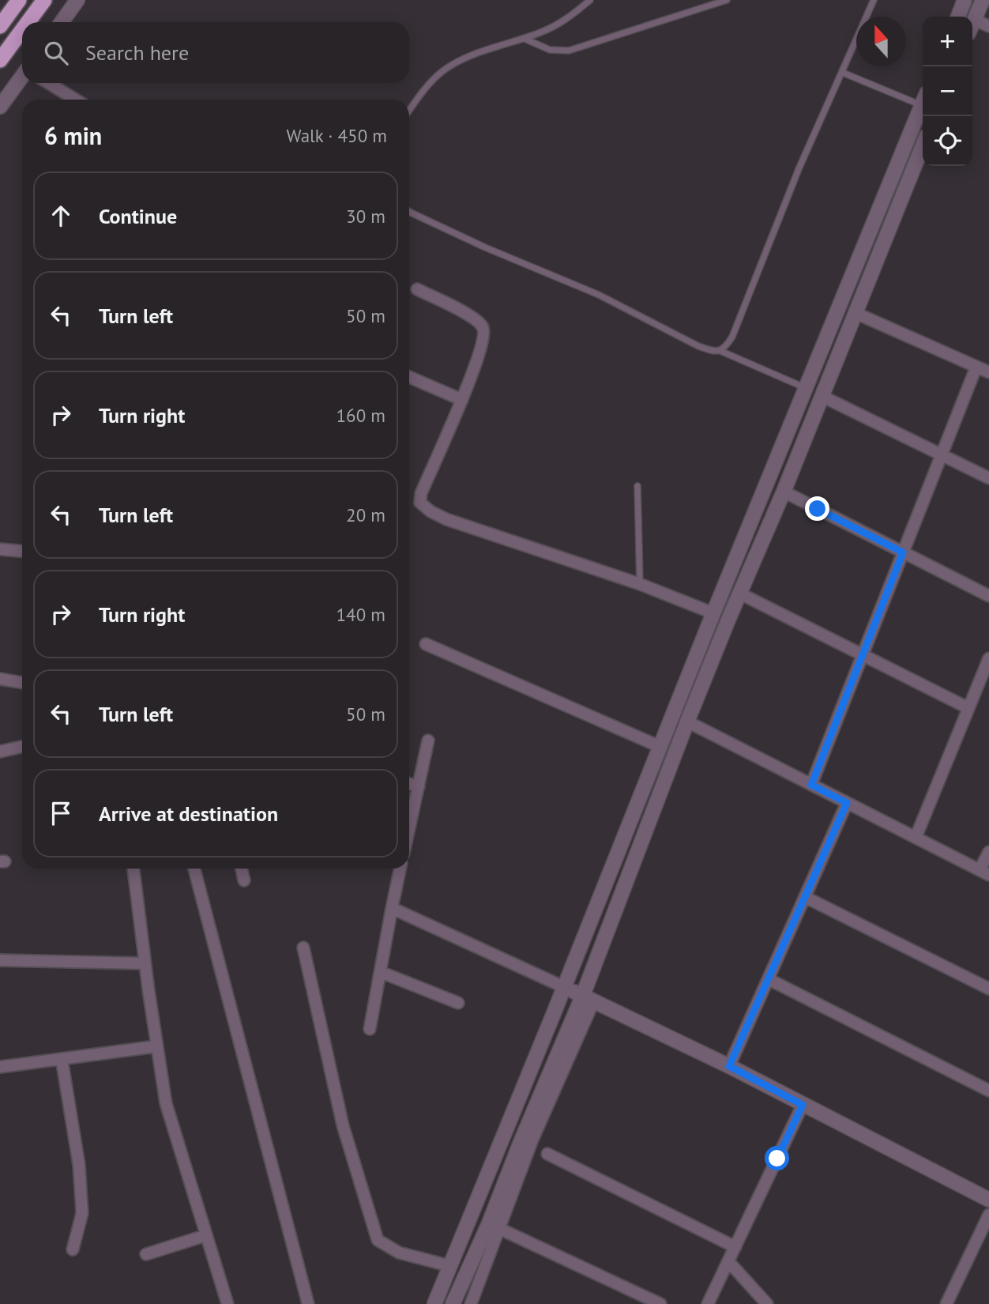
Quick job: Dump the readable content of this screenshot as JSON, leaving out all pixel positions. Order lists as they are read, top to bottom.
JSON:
{
  "north": "top",
  "page": {
    "map_buttons": ["+", "−"],
    "search": "Search here",
    "heading": ["6 min", "Walk · 450 m"],
    "list": [
      ["Continue", "30 m"],
      ["Turn left", "50 m"],
      ["Turn right", "160 m"],
      ["Turn left", "20 m"],
      ["Turn right", "140 m"],
      ["Turn left", "50 m"],
      "Arrive at destination"
    ]
  }
}
